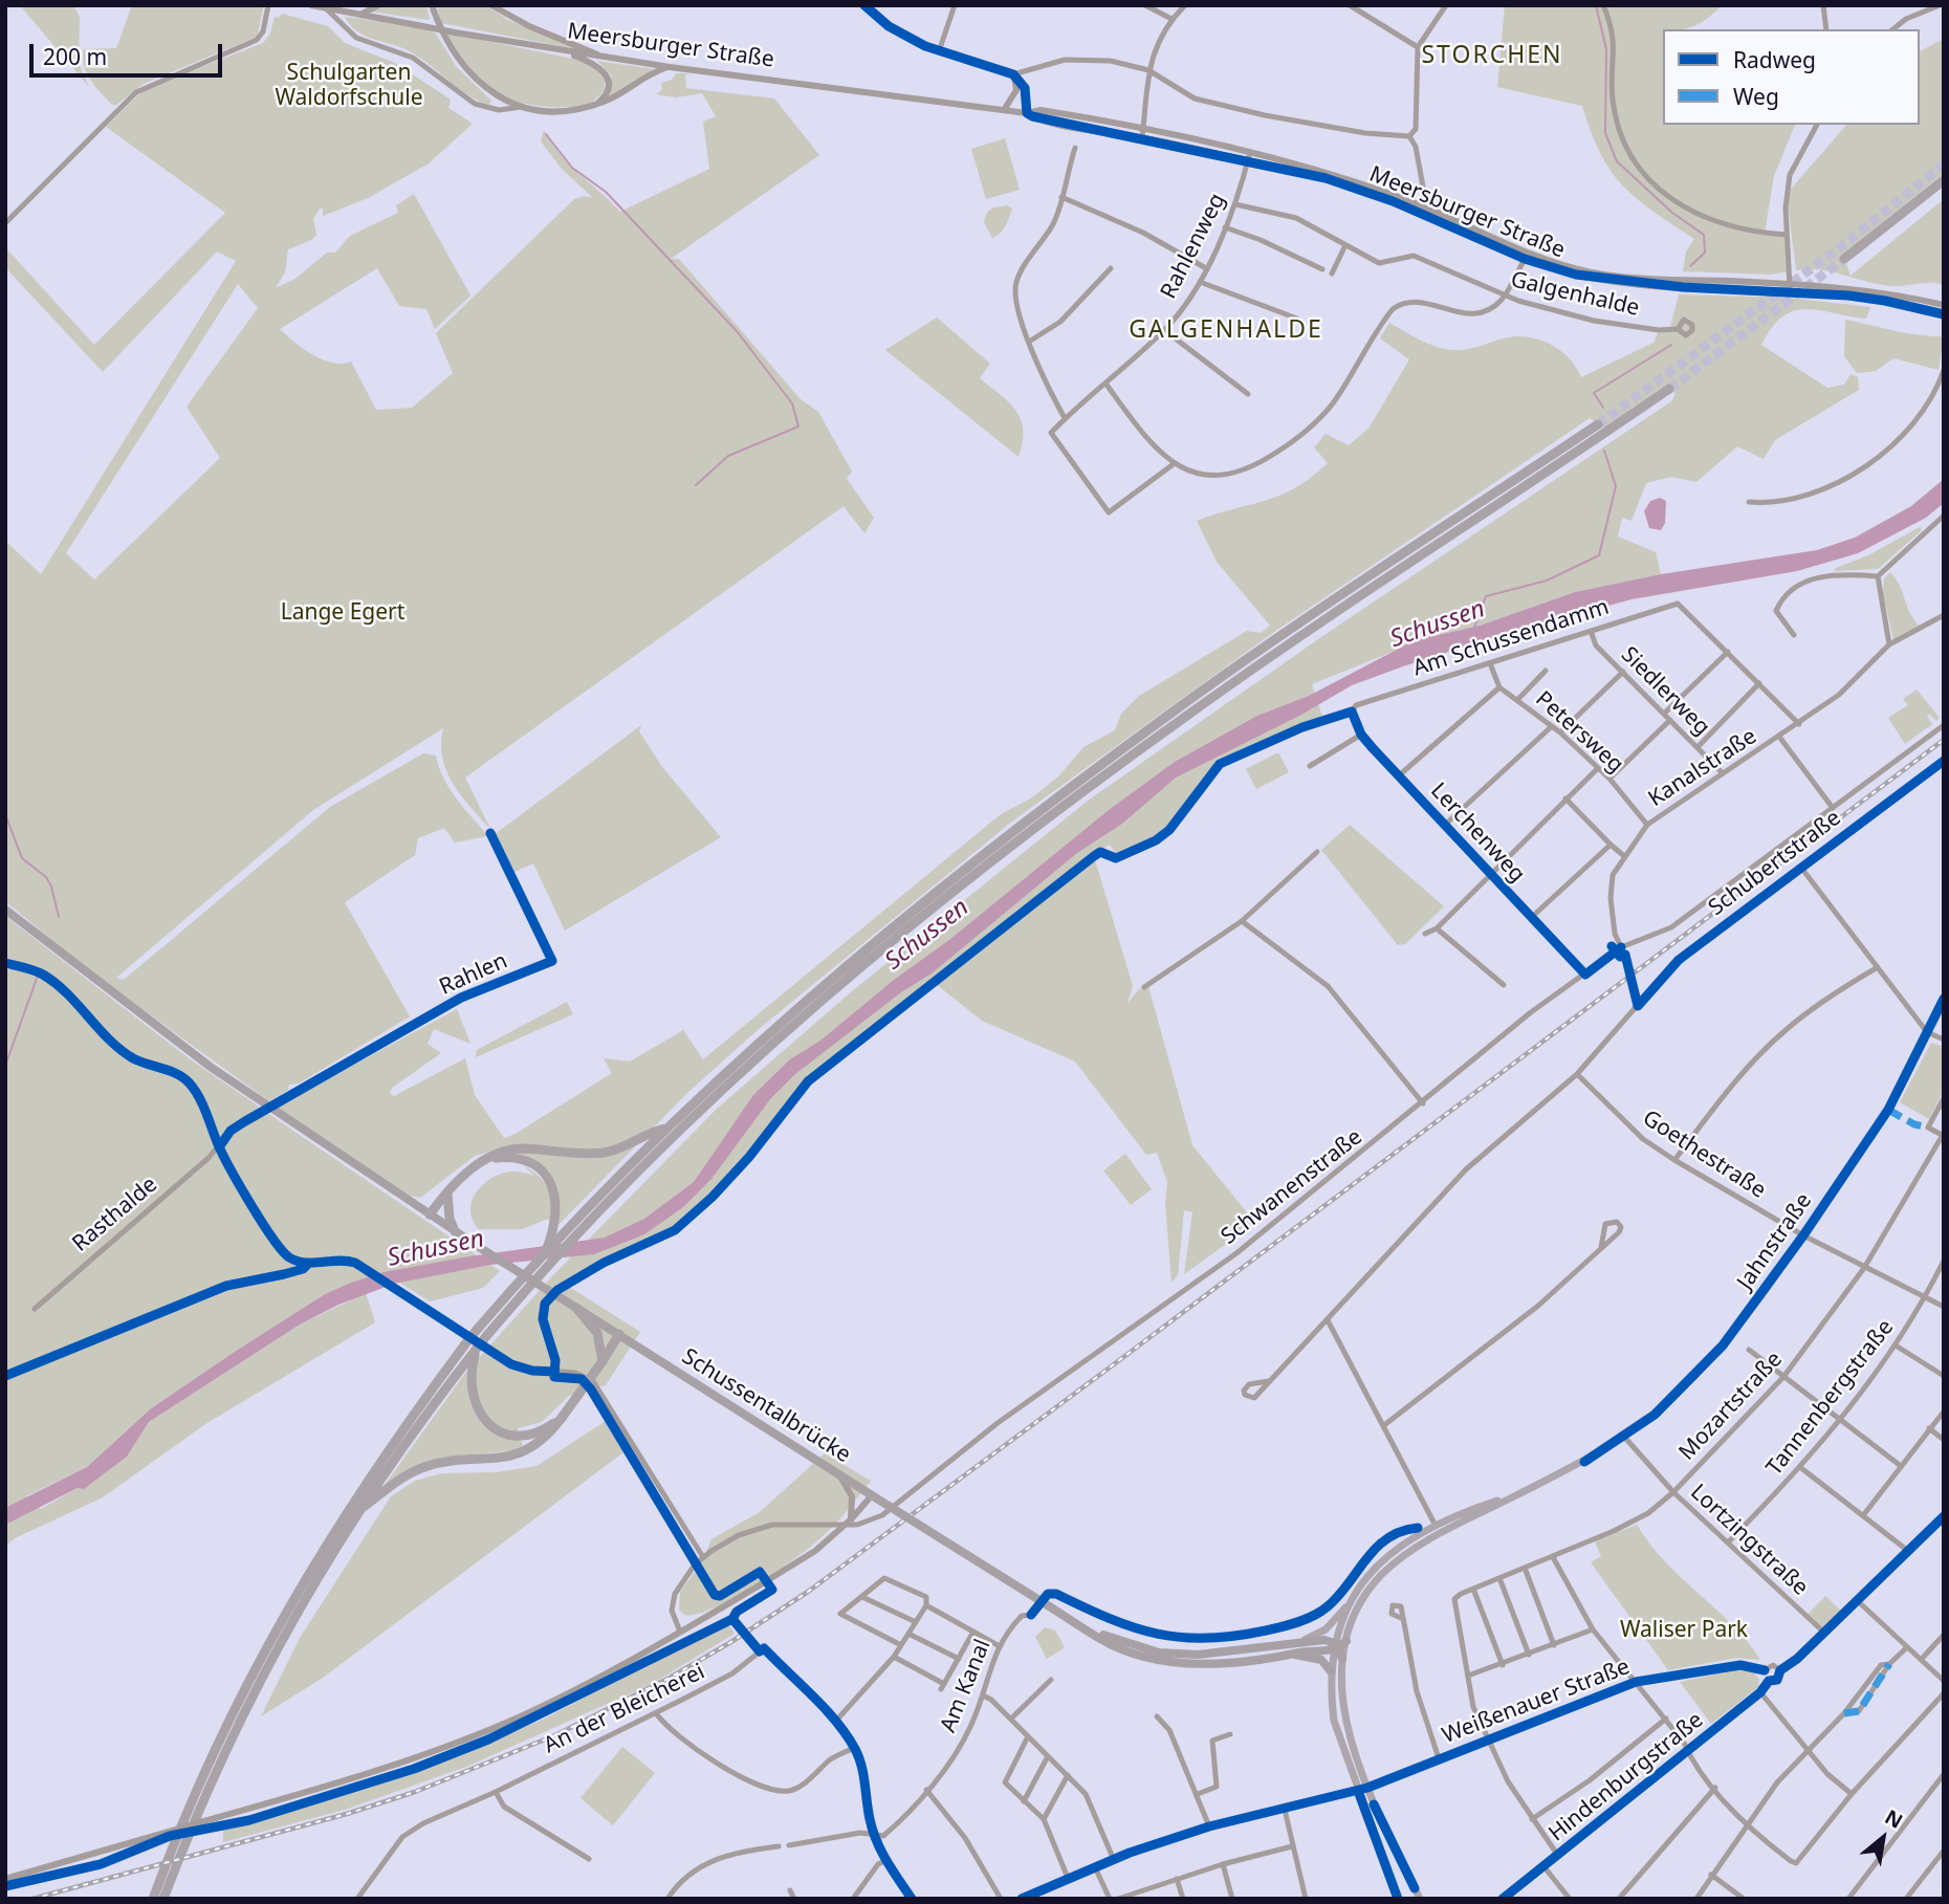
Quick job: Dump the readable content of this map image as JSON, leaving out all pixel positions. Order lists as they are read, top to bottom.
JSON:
{
  "streets": {
    "main road": ["Jahnstraße", "Schussentalbrücke"],
    "street": [
      "Meersburger Straße",
      "Rahlenweg",
      "Galgenhalde",
      "Am Schussendamm",
      "Siedlerweg",
      "Petersweg",
      "Kanalstraße",
      "Lerchenweg",
      "Schubertstraße",
      "Rahlen",
      "Goethestraße",
      "Schwanenstraße",
      "Rasthalde",
      "Tannenbergstraße",
      "Mozartstraße",
      "Lortzingstraße",
      "Am Kanal",
      "Weißenauer Straße",
      "An der Bleicherei",
      "Hindenburgstraße"
    ]
  },
  "crossings": [
    ["Meersburger Straße", "Rahlenweg"],
    ["Rahlenweg", "Galgenhalde"],
    ["Am Schussendamm", "Siedlerweg"],
    ["Am Schussendamm", "Lerchenweg"],
    ["Siedlerweg", "Kanalstraße"],
    ["Petersweg", "Kanalstraße"],
    ["Kanalstraße", "Schwanenstraße"],
    ["Lerchenweg", "Schwanenstraße"],
    ["Schubertstraße", "Goethestraße"],
    ["Rahlen", "Rasthalde"],
    ["Goethestraße", "Jahnstraße"],
    ["Goethestraße", "Tannenbergstraße"],
    ["Goethestraße", "Mozartstraße"],
    ["Jahnstraße", "Lortzingstraße"],
    ["Jahnstraße", "Weißenauer Straße"],
    ["Tannenbergstraße", "Lortzingstraße"],
    ["Mozartstraße", "Lortzingstraße"],
    ["Lortzingstraße", "Hindenburgstraße"]
  ],
  "districts": ["STORCHEN", "GALGENHALDE"],
  "water": ["Schussen"],
  "parks": ["Schulgarten Waldorfschule", "Lange Egert", "Waliser Park"],
  "legend": ["Radweg", "Weg"],
  "scale_bar": "200 m",
  "north": "top right"
}
